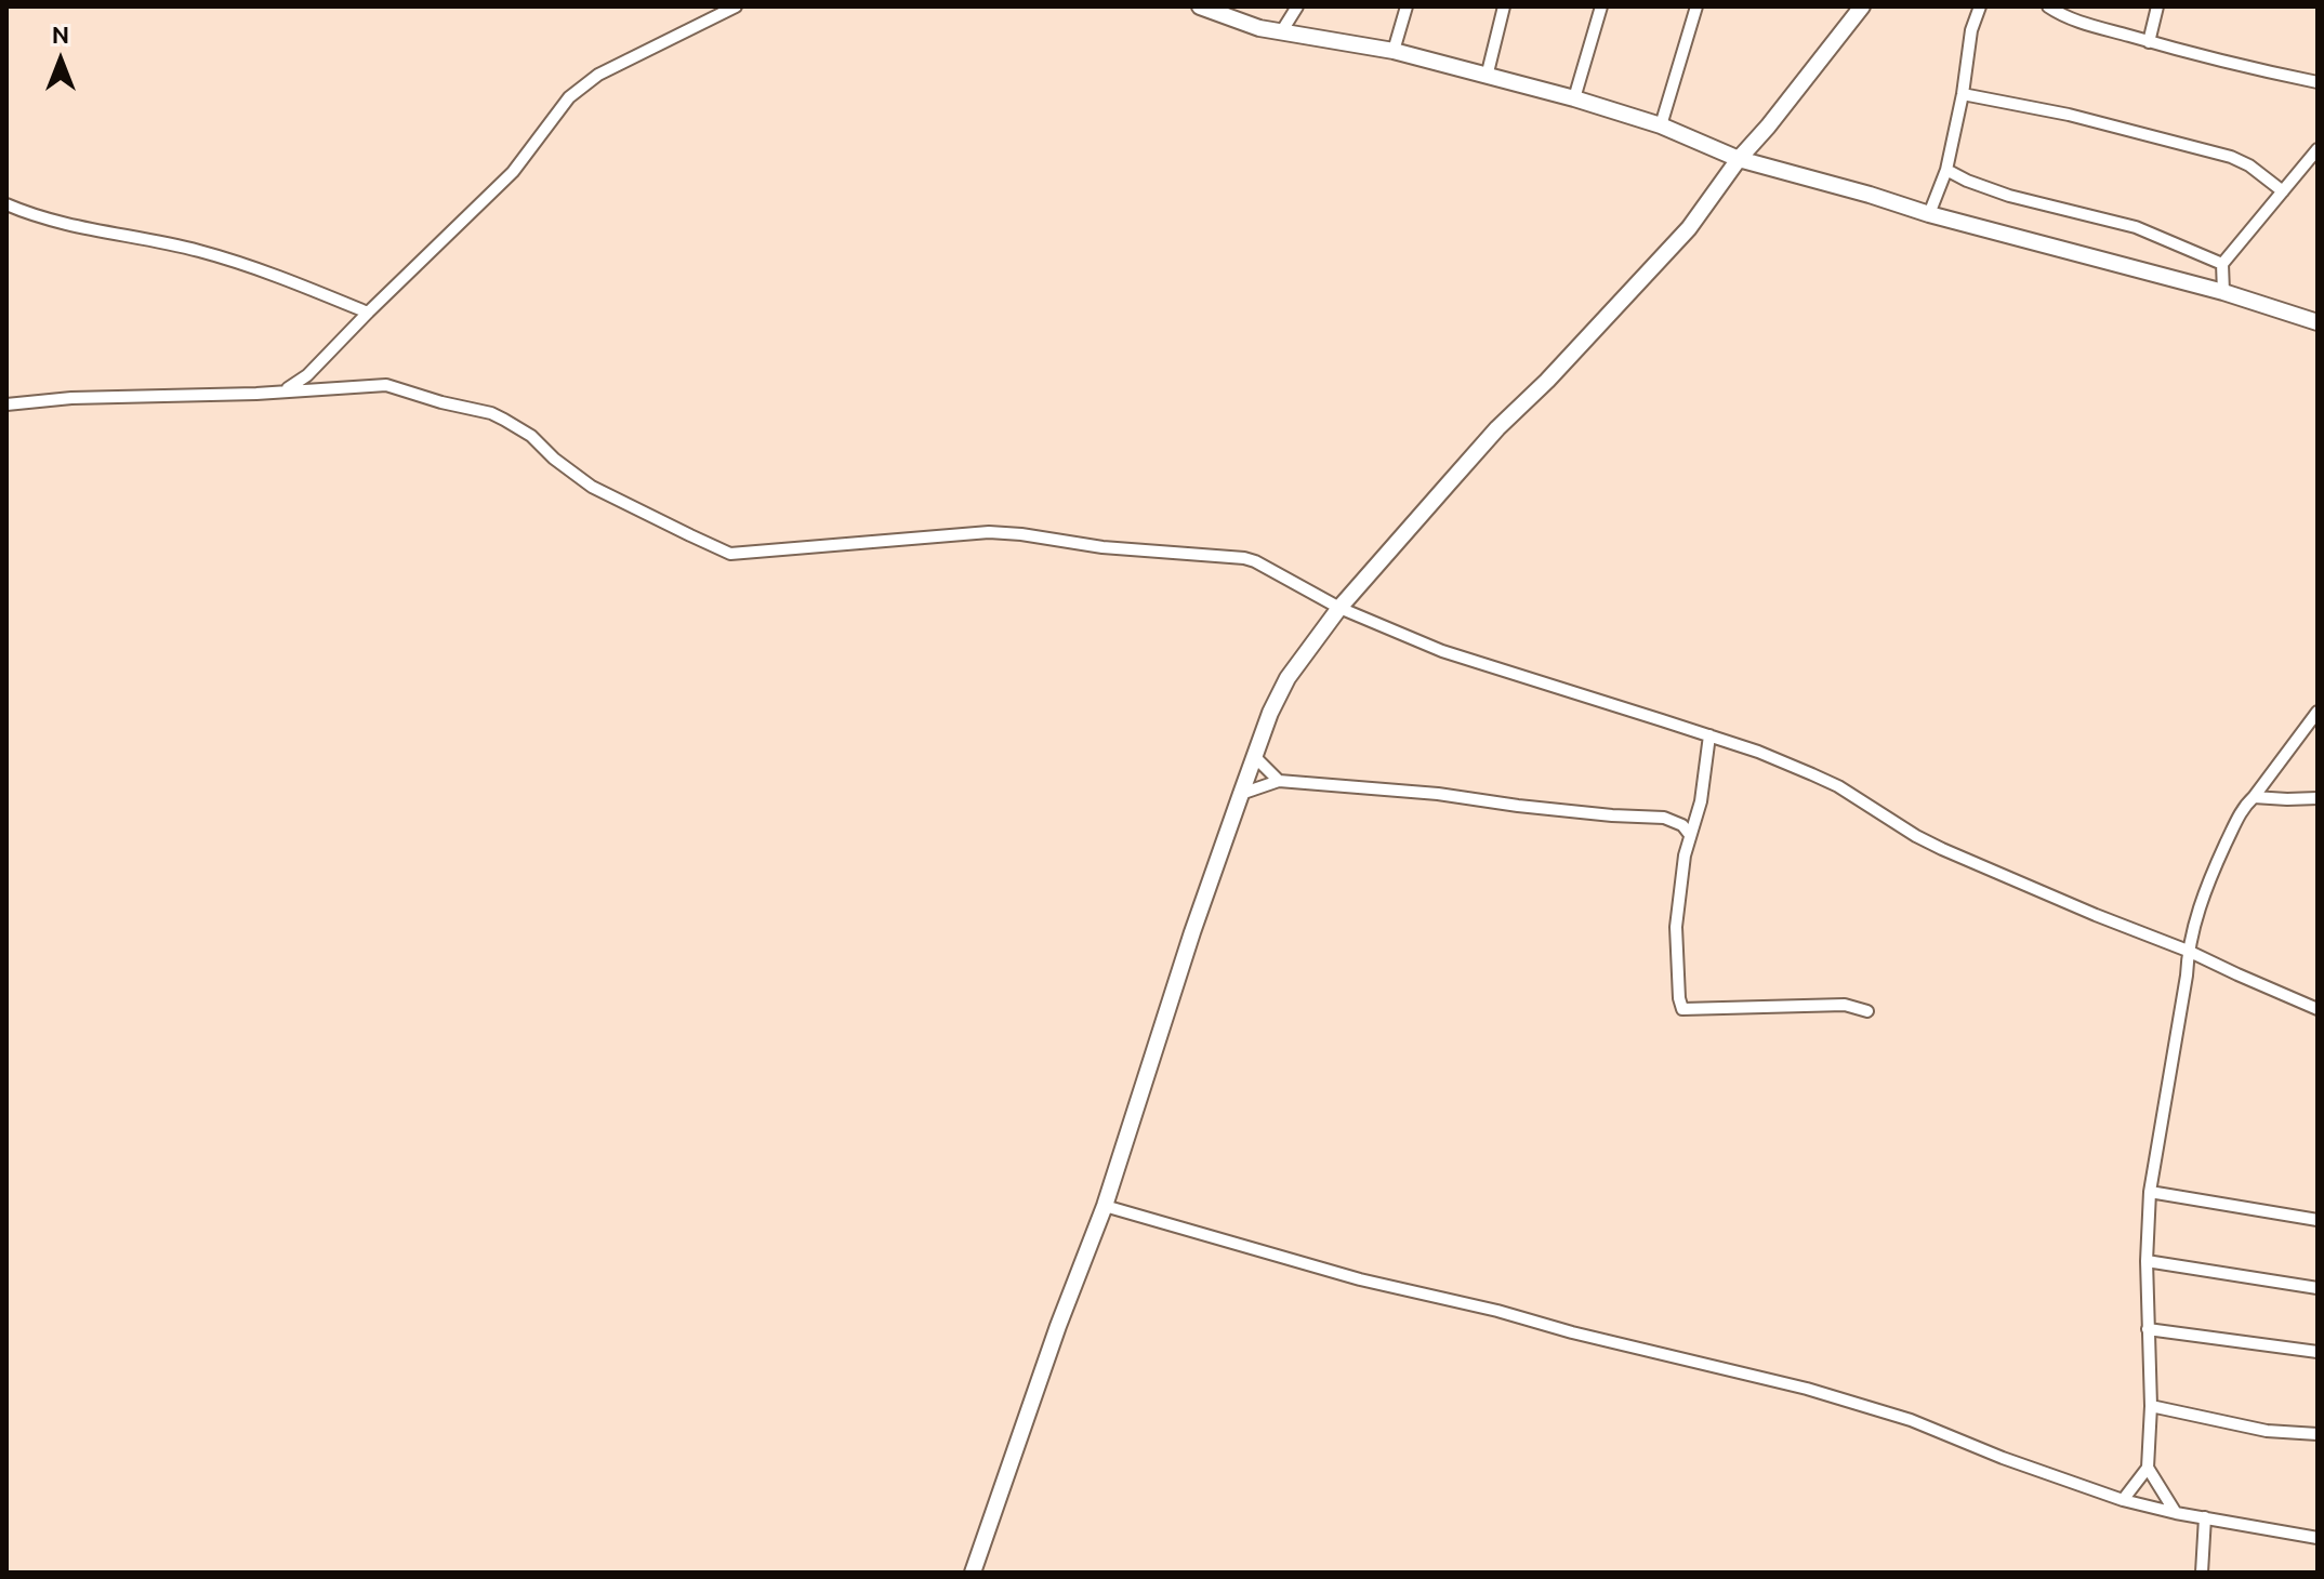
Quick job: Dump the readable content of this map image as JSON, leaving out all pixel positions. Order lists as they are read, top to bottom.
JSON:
{
  "north": "top"
}
